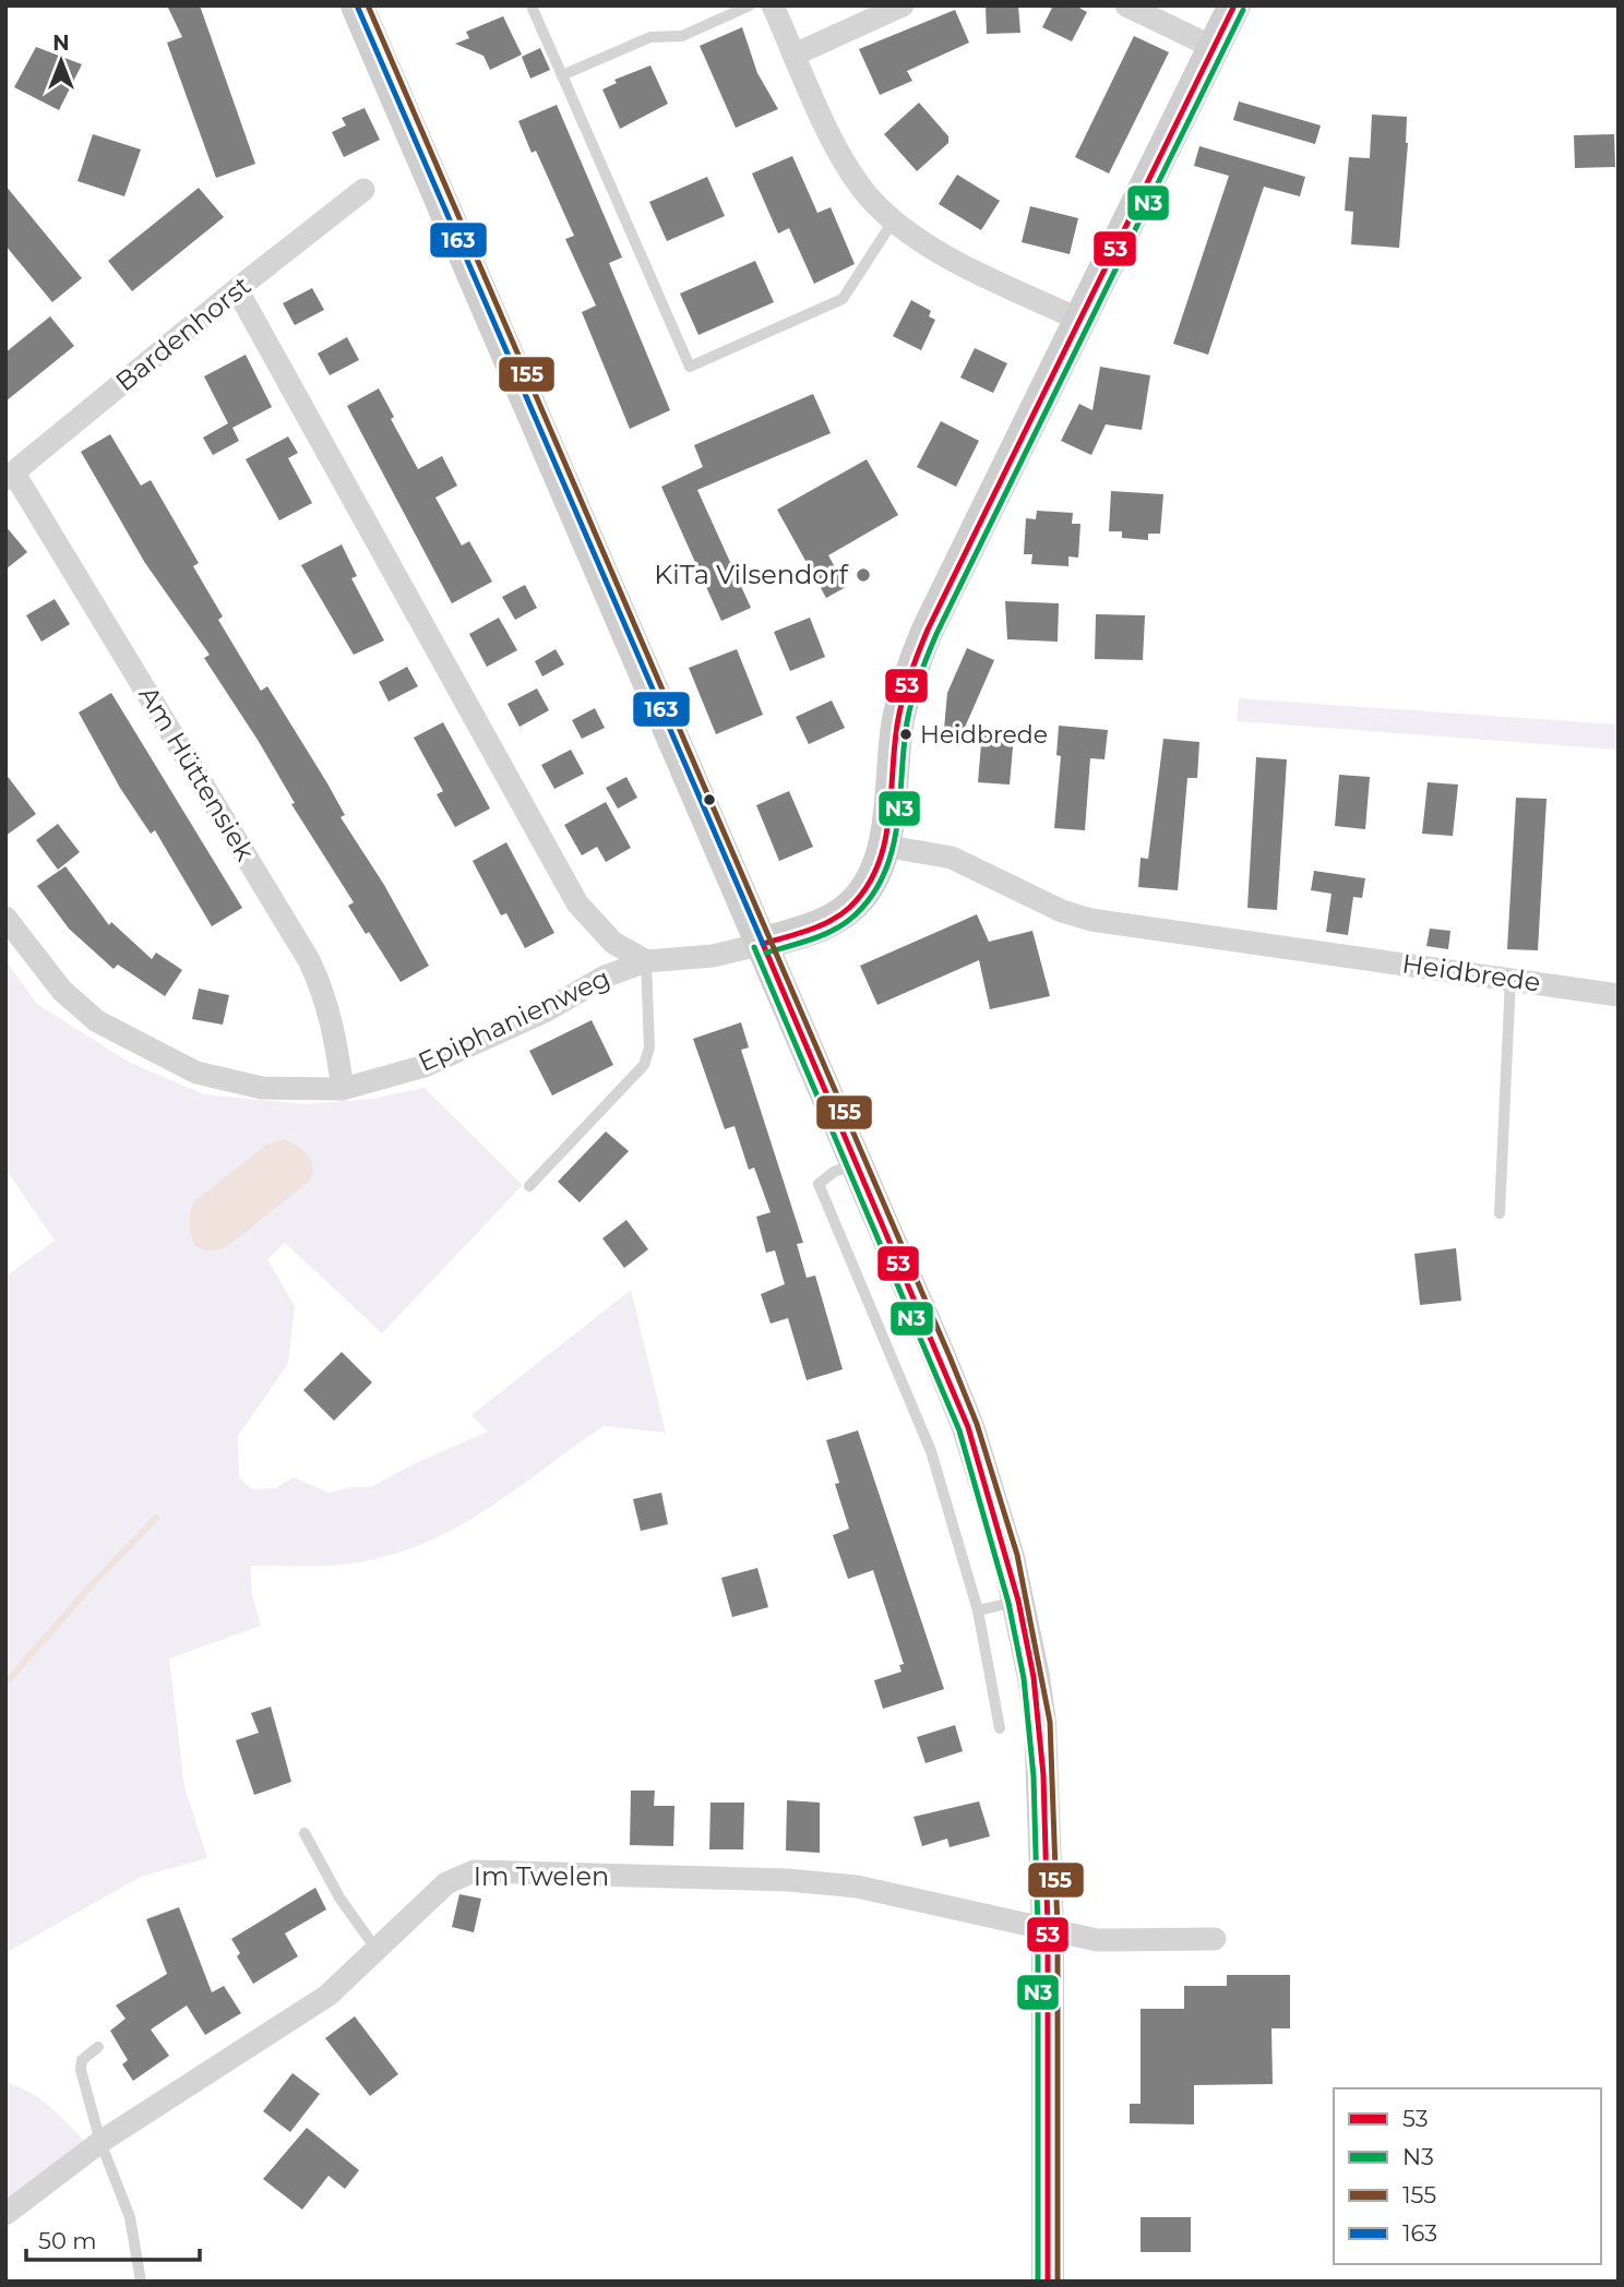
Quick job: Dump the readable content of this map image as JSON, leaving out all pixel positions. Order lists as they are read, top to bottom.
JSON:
{
  "streets": {
    "street": [
      "Bardenhorst",
      "Am Hüttensiek",
      "Heidbrede",
      "Epiphanienweg",
      "Im Twelen"
    ]
  },
  "crossings": [
    ["Bardenhorst", "Am Hüttensiek"],
    ["Am Hüttensiek", "Epiphanienweg"]
  ],
  "places": ["KiTa Vilsendorf", "Heidbrede"],
  "lines": [
    "transit line 53",
    "transit line 155",
    "transit line 163",
    "transit line N3"
  ],
  "legend": [
    "53",
    "N3",
    "155",
    "163"
  ],
  "scale_bar": "50 m",
  "north": "top"
}
